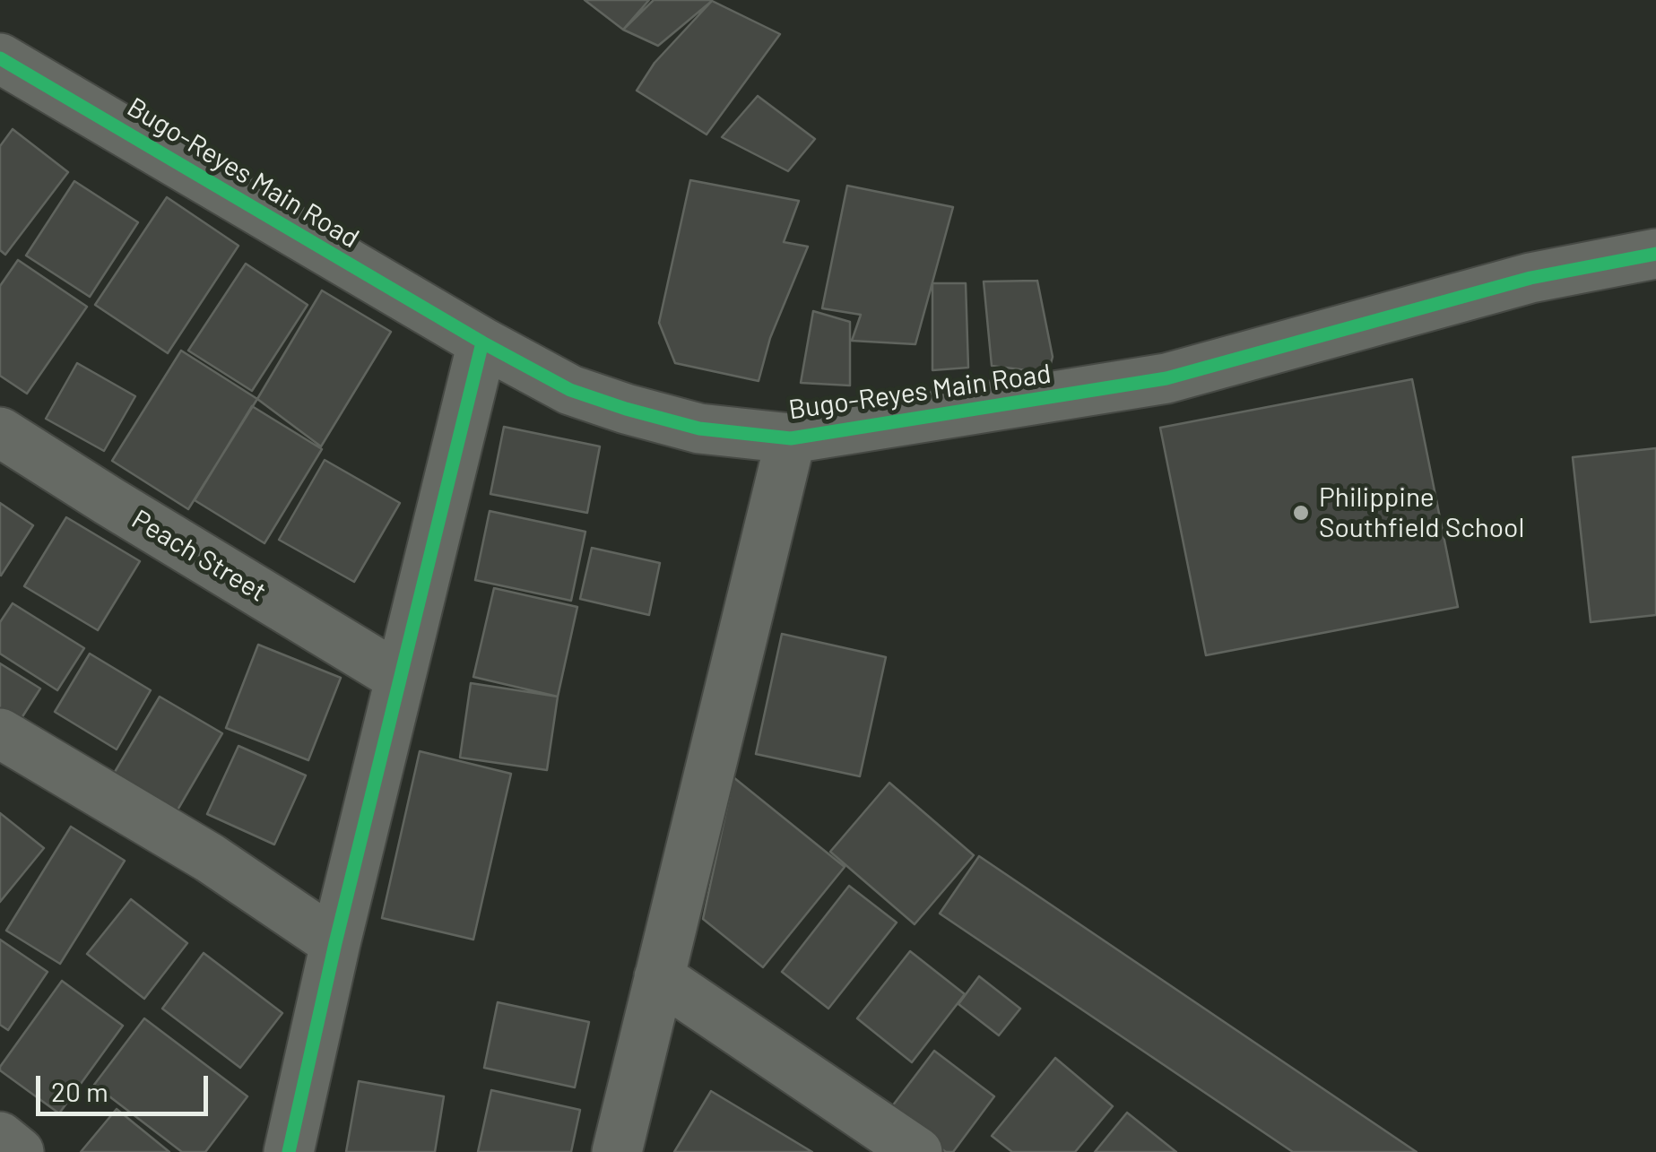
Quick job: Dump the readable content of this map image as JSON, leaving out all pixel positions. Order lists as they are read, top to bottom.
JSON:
{
  "streets": {
    "street": ["Bugo-Reyes Main Road", "Peach Street"]
  },
  "places": ["Philippine Southfield School"],
  "scale_bar": "20 m"
}
